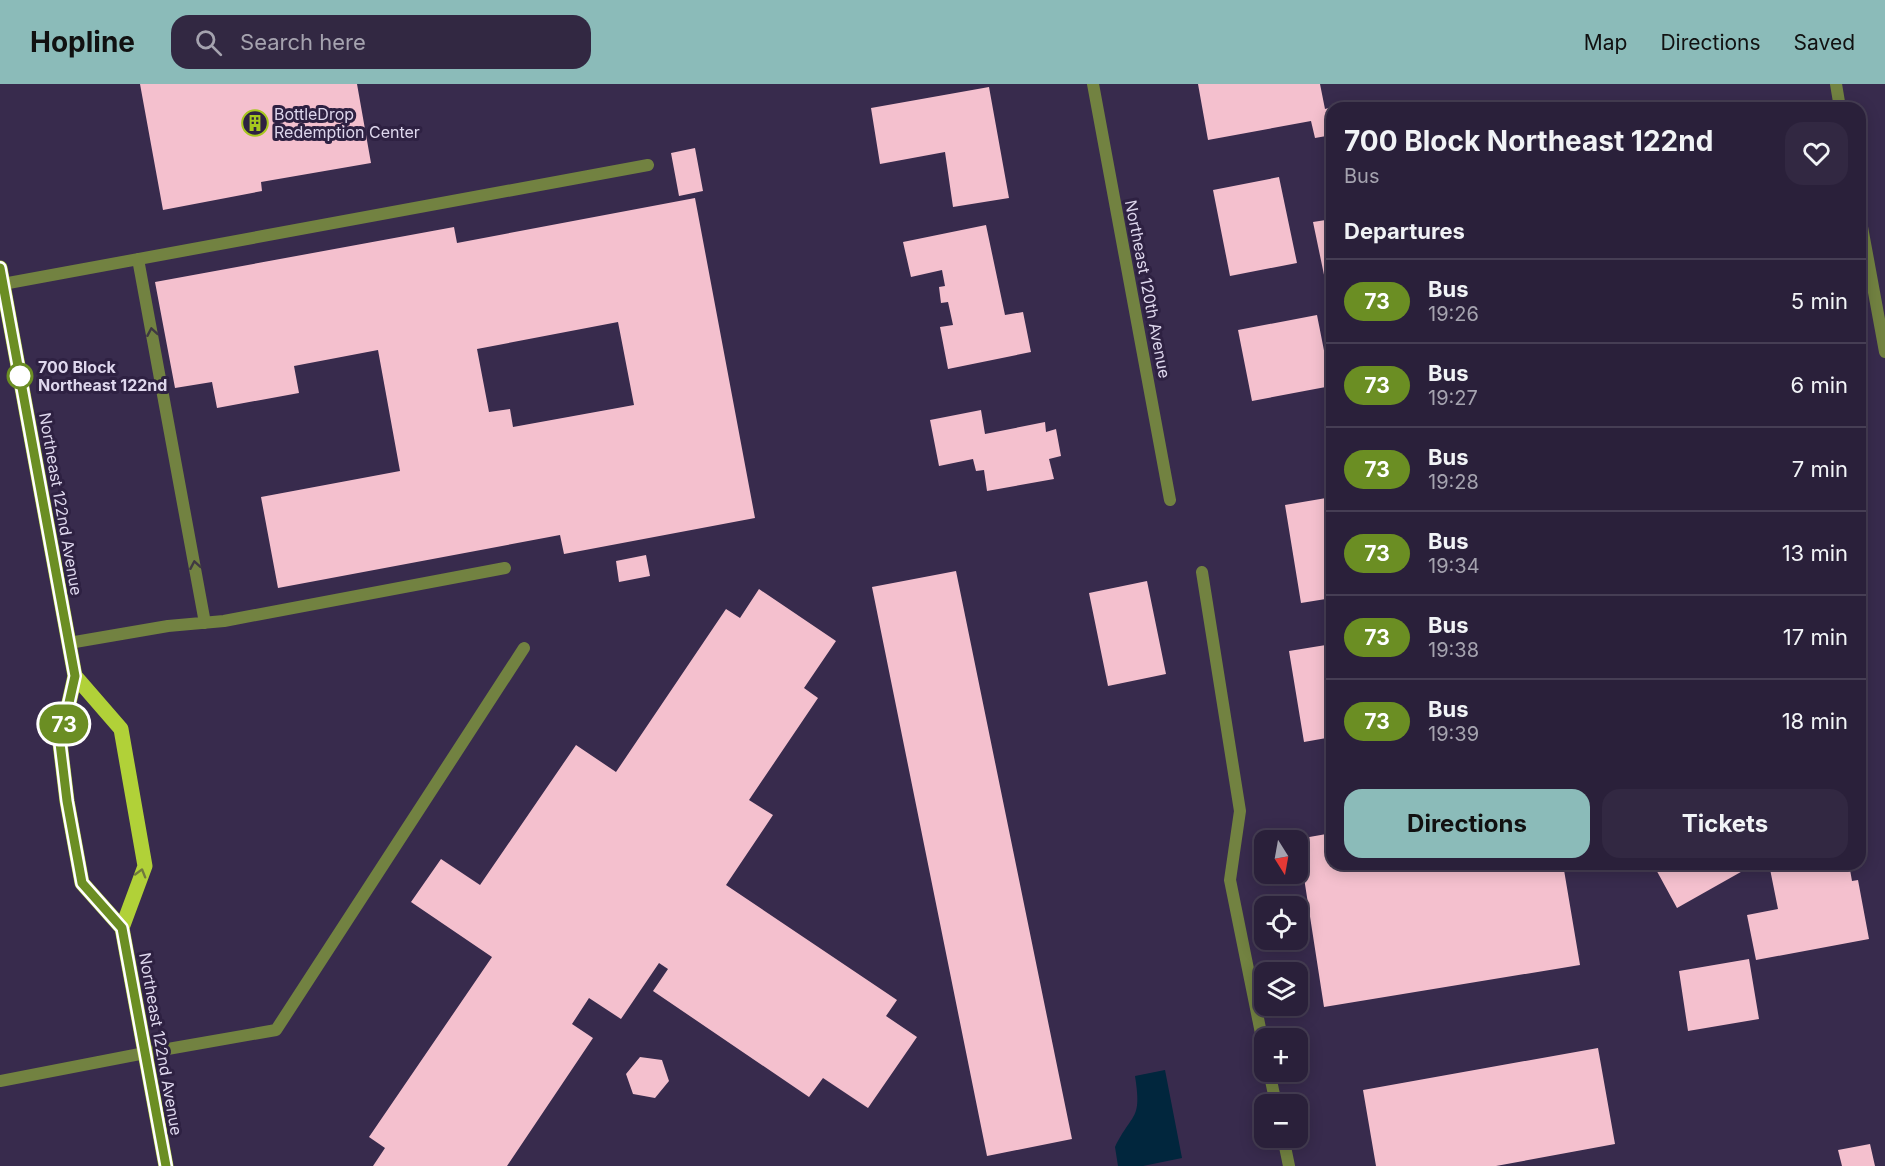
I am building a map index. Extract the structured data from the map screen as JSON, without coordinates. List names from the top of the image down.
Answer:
{
  "streets": {
    "main road": ["Northeast 122nd Avenue"],
    "street": ["Northeast 120th Avenue"]
  },
  "places": {
    "building": ["BottleDrop Redemption Center"],
    "other": ["700 Block Northeast 122nd"]
  },
  "lines": ["bus line 73"],
  "north": "bottom",
  "page": {
    "header": "Hopline",
    "search": "Search here",
    "nav": ["Map", "Directions", "Saved"],
    "on_map": "73",
    "heading": [
      ["700 Block Northeast 122nd", "Bus"],
      "Departures"
    ],
    "list": [
      {
        "mark": "73",
        "name": "Bus",
        "note": "19:26",
        "value": "5 min"
      },
      {
        "mark": "73",
        "name": "Bus",
        "note": "19:27",
        "value": "6 min"
      },
      {
        "mark": "73",
        "name": "Bus",
        "note": "19:28",
        "value": "7 min"
      },
      {
        "mark": "73",
        "name": "Bus",
        "note": "19:34",
        "value": "13 min"
      },
      {
        "mark": "73",
        "name": "Bus",
        "note": "19:38",
        "value": "17 min"
      },
      {
        "mark": "73",
        "name": "Bus",
        "note": "19:39",
        "value": "18 min"
      }
    ],
    "buttons": ["Directions", "Tickets"],
    "map_buttons": ["+", "−"]
  }
}
